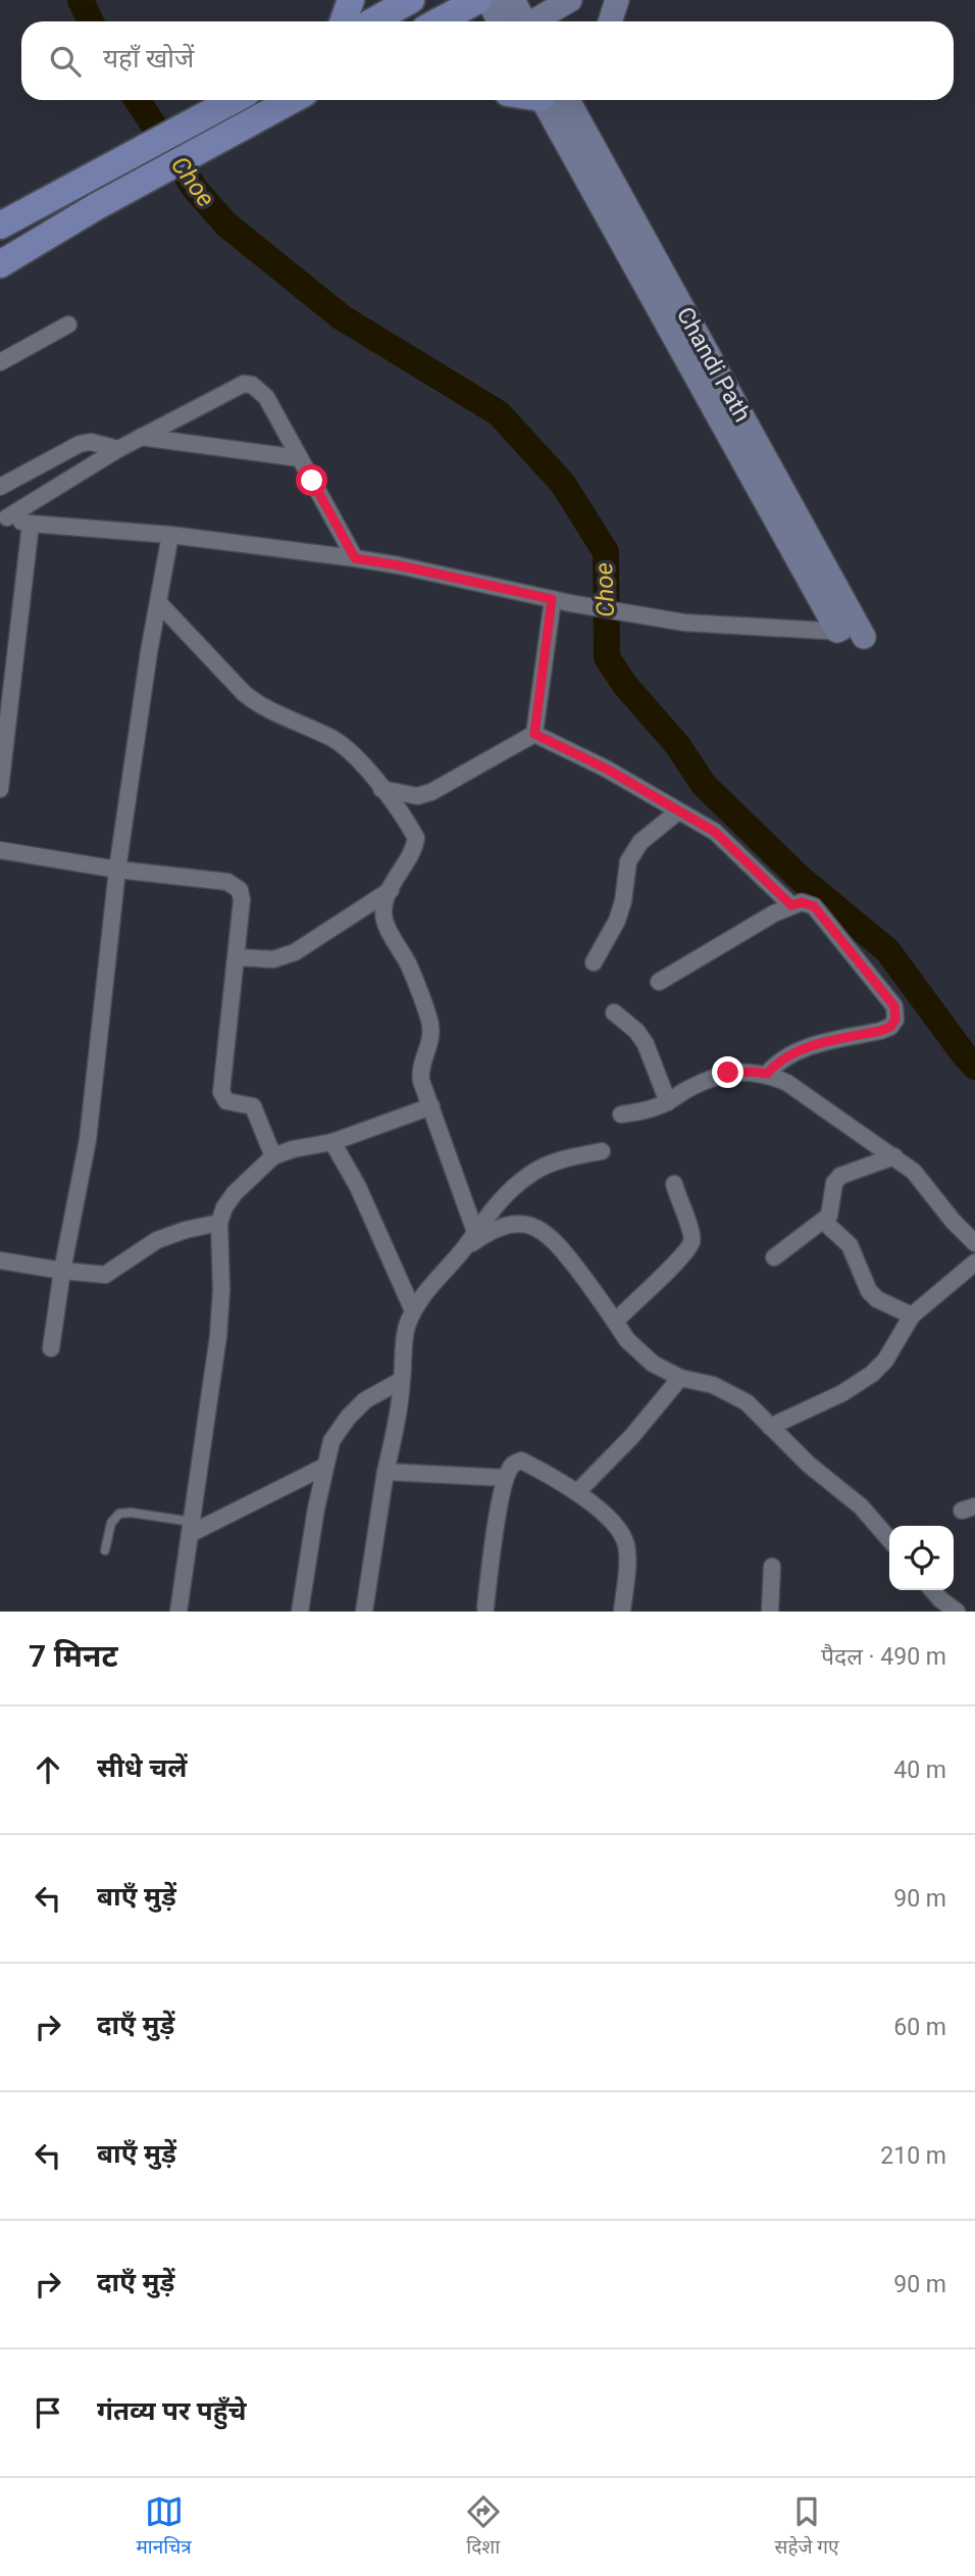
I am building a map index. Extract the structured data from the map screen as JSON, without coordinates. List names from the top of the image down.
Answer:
{
  "streets": {
    "main road": ["Chandi Path"]
  },
  "water": ["Choe"],
  "page": {
    "search": "यहाँ खोजें",
    "heading": ["7 मिनट", "पैदल · 490 m"],
    "list": [
      ["सीधे चलें", "40 m"],
      ["बाएँ मुड़ें", "90 m"],
      ["दाएँ मुड़ें", "60 m"],
      ["बाएँ मुड़ें", "210 m"],
      ["दाएँ मुड़ें", "90 m"],
      "गंतव्य पर पहुँचे"
    ],
    "nav": ["मानचित्र", "दिशा", "सहेजे गए"]
  }
}
